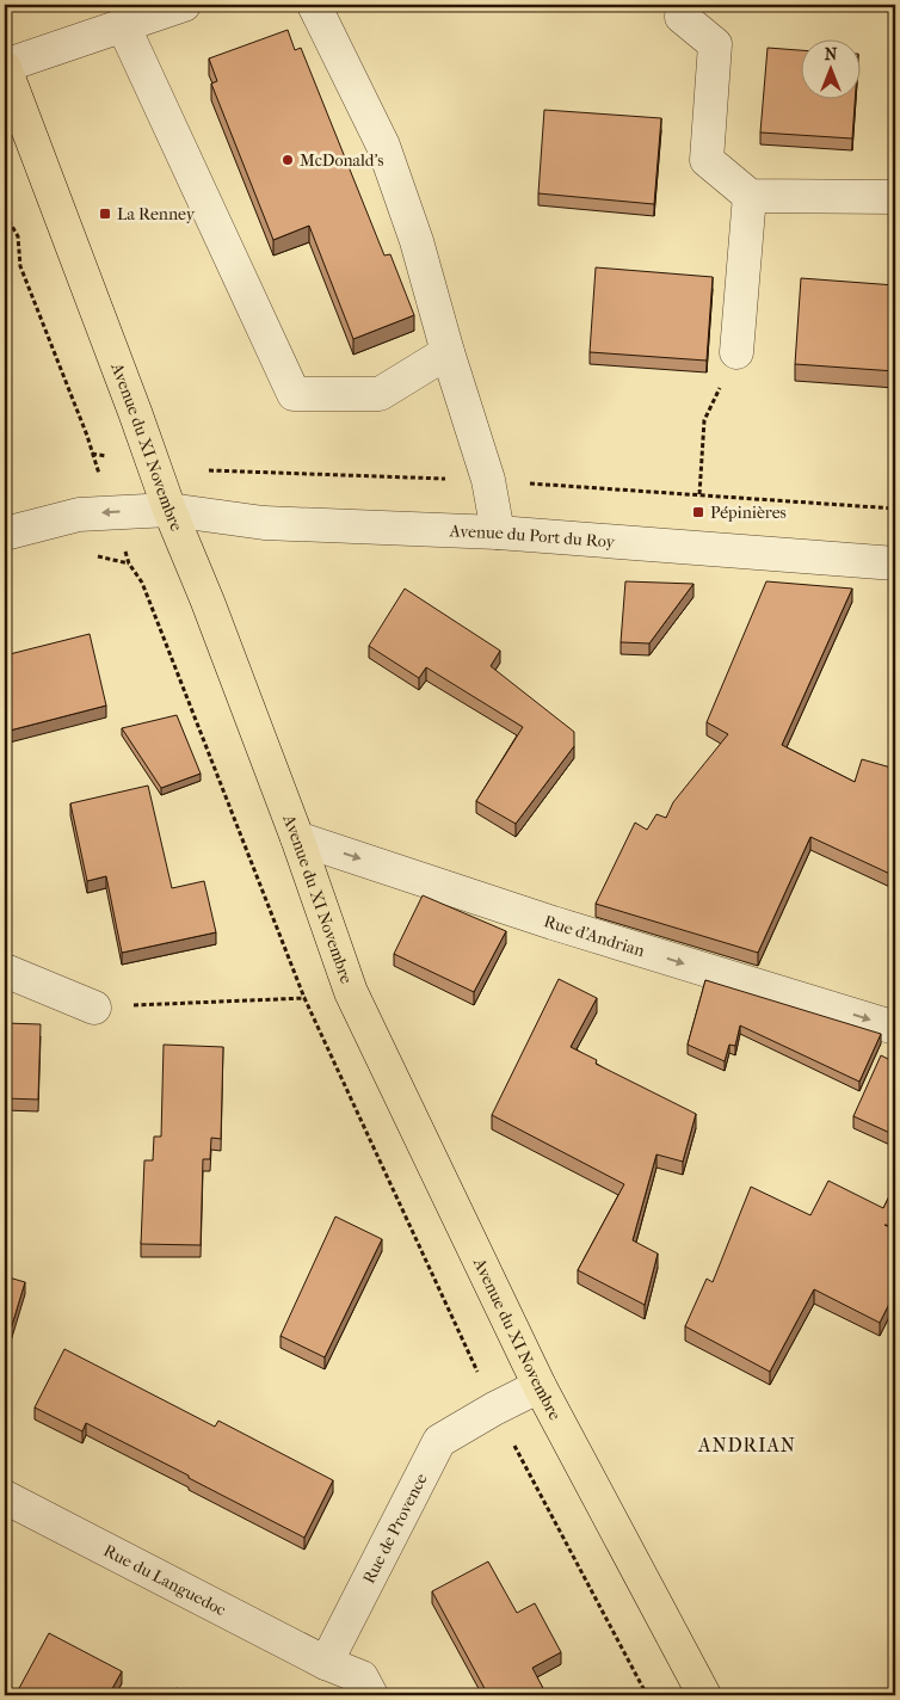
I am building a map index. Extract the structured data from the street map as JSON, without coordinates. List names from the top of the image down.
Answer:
{
  "streets": {
    "main road": ["Avenue du XI Novembre"],
    "street": [
      "Avenue du Port du Roy",
      "Rue d'Andrian",
      "Rue de Provence",
      "Rue du Languedoc"
    ]
  },
  "crossings": [
    ["Avenue du XI Novembre", "Avenue du Port du Roy"],
    ["Avenue du XI Novembre", "Rue d'Andrian"],
    ["Avenue du XI Novembre", "Rue de Provence"],
    ["Rue de Provence", "Rue du Languedoc"]
  ],
  "one_way": ["Rue d'Andrian"],
  "districts": ["ANDRIAN"],
  "places": {
    "other": ["McDonald's"],
    "transit": ["La Renney", "Pépinières"]
  },
  "north": "top"
}
